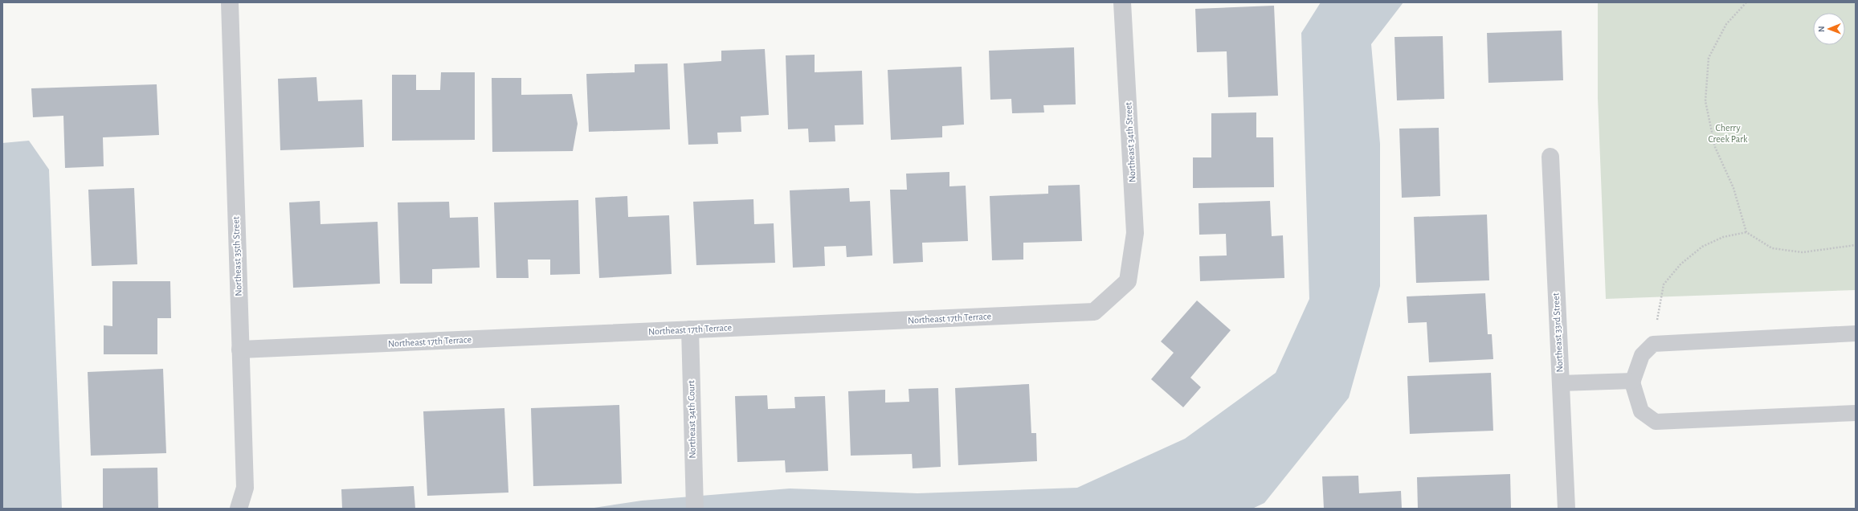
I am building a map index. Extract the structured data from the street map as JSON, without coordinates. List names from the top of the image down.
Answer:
{
  "streets": {
    "street": [
      "Northeast 34th Street",
      "Northeast 35th Street",
      "Northeast 17th Terrace",
      "Northeast 33rd Street",
      "Northeast 34th Court"
    ]
  },
  "crossings": [
    ["Northeast 34th Street", "Northeast 17th Terrace"],
    ["Northeast 35th Street", "Northeast 17th Terrace"],
    ["Northeast 17th Terrace", "Northeast 34th Court"]
  ],
  "parks": ["Cherry Creek Park"],
  "north": "left"
}
